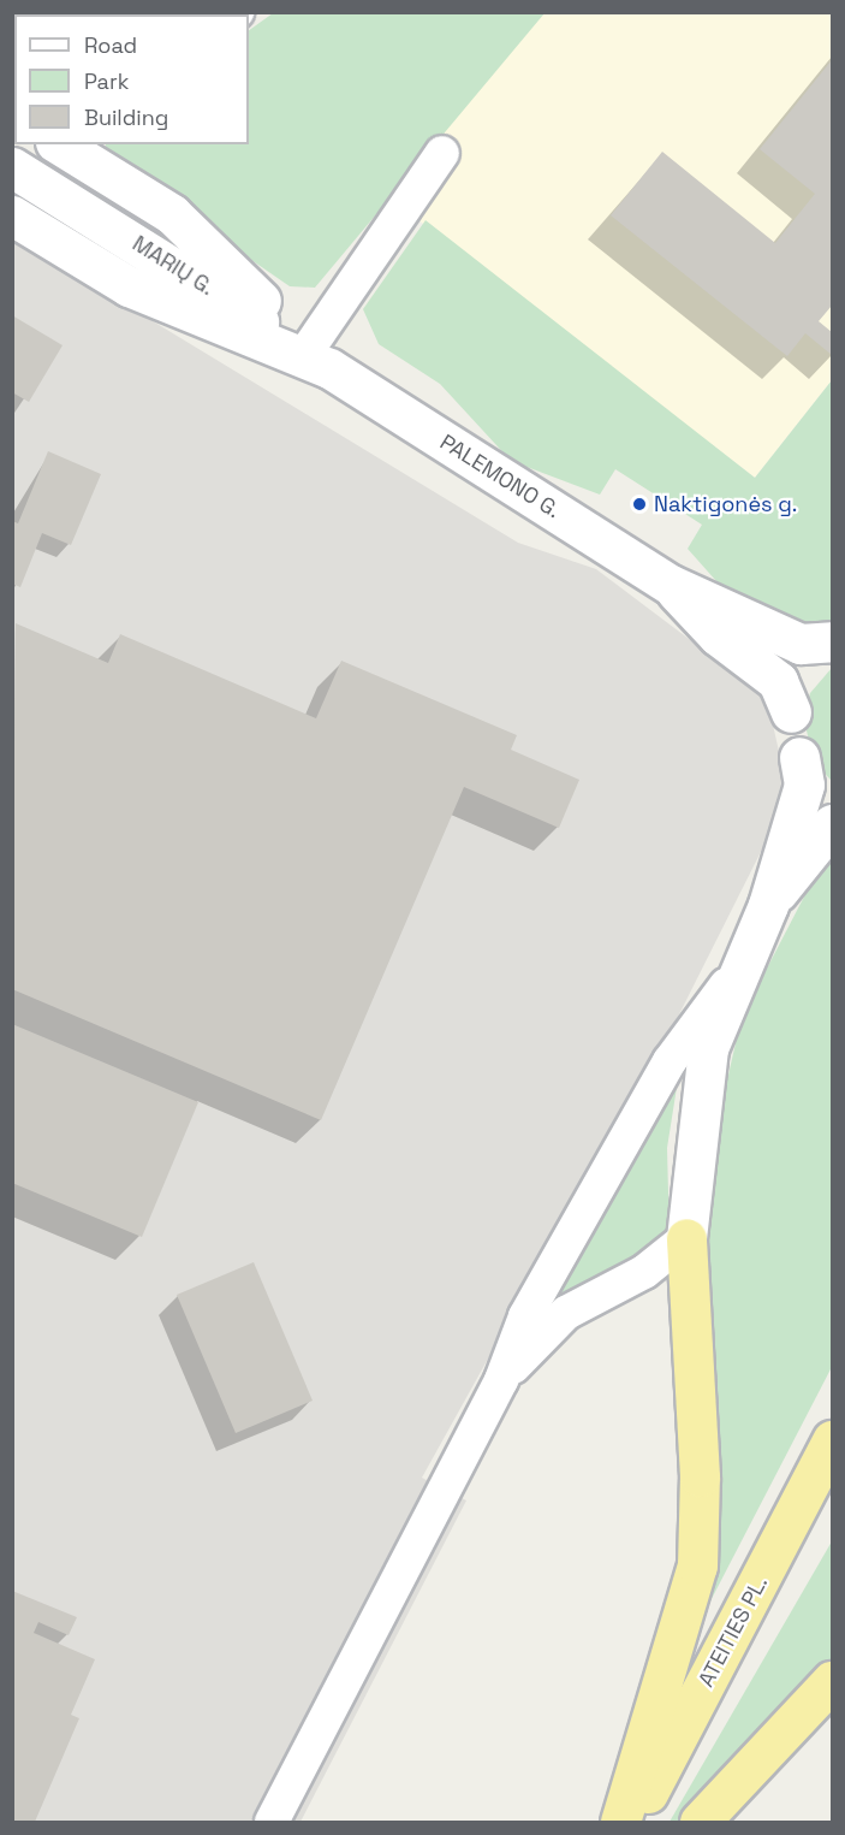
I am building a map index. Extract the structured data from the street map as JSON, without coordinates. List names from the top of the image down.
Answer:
{
  "streets": {
    "highway": ["ATEITIES PL."],
    "street": ["MARIŲ G.", "PALEMONO G."]
  },
  "crossings": [
    ["MARIŲ G.", "PALEMONO G."]
  ],
  "places": ["Naktigonės g."],
  "legend": ["Road", "Park", "Building"]
}
